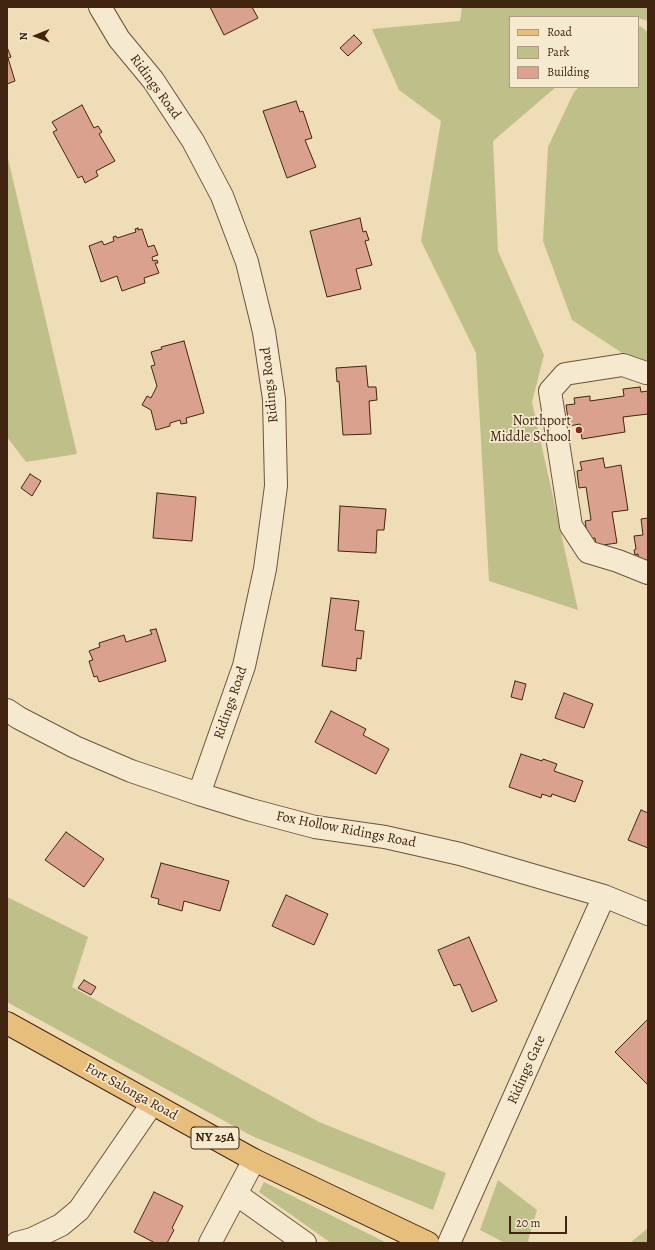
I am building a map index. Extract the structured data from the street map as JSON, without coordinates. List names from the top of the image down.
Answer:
{
  "streets": {
    "main road": ["Fort Salonga Road", "NY 25A"],
    "street": ["Ridings Road", "Fox Hollow Ridings Road", "Ridings Gate"]
  },
  "crossings": [
    ["Ridings Road", "Fox Hollow Ridings Road"],
    ["Fox Hollow Ridings Road", "Ridings Gate"]
  ],
  "places": ["Northport Middle School"],
  "legend": ["Road", "Park", "Building"],
  "scale_bar": "20 m",
  "north": "left"
}
